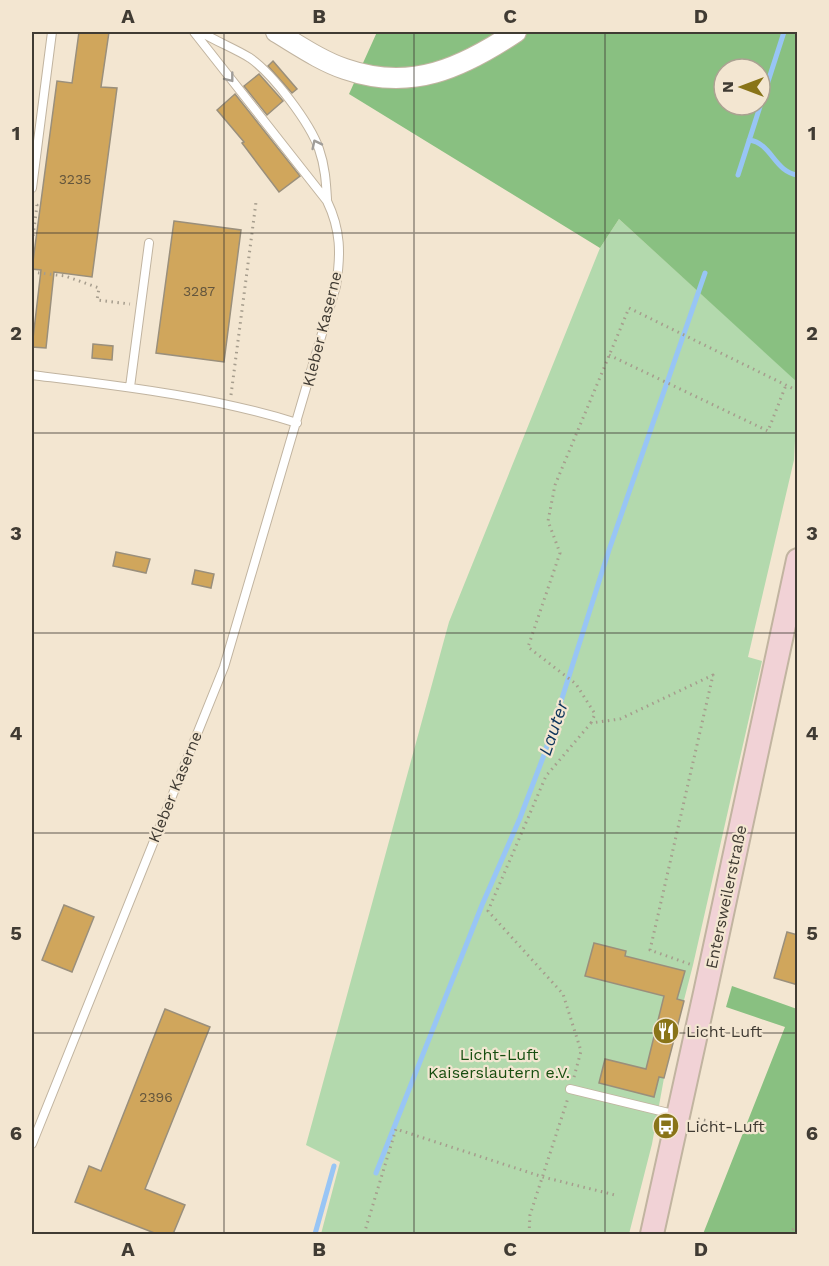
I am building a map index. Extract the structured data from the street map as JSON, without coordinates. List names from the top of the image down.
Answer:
{
  "streets": {
    "main road": ["Entersweilerstraße"],
    "lane": ["Kleber Kaserne"]
  },
  "water": ["Lauter"],
  "parks": ["Licht-Luft Kaiserslautern e.V."],
  "places": {
    "restaurant": ["Licht Luft"],
    "bus stop": ["Licht-Luft"]
  },
  "house_numbers": ["3235", "3287", "2396"],
  "north": "left",
  "grid": {
    "columns": [
      "A",
      "B",
      "C",
      "D"
    ],
    "rows": [
      "1",
      "2",
      "3",
      "4",
      "5",
      "6"
    ]
  }
}
